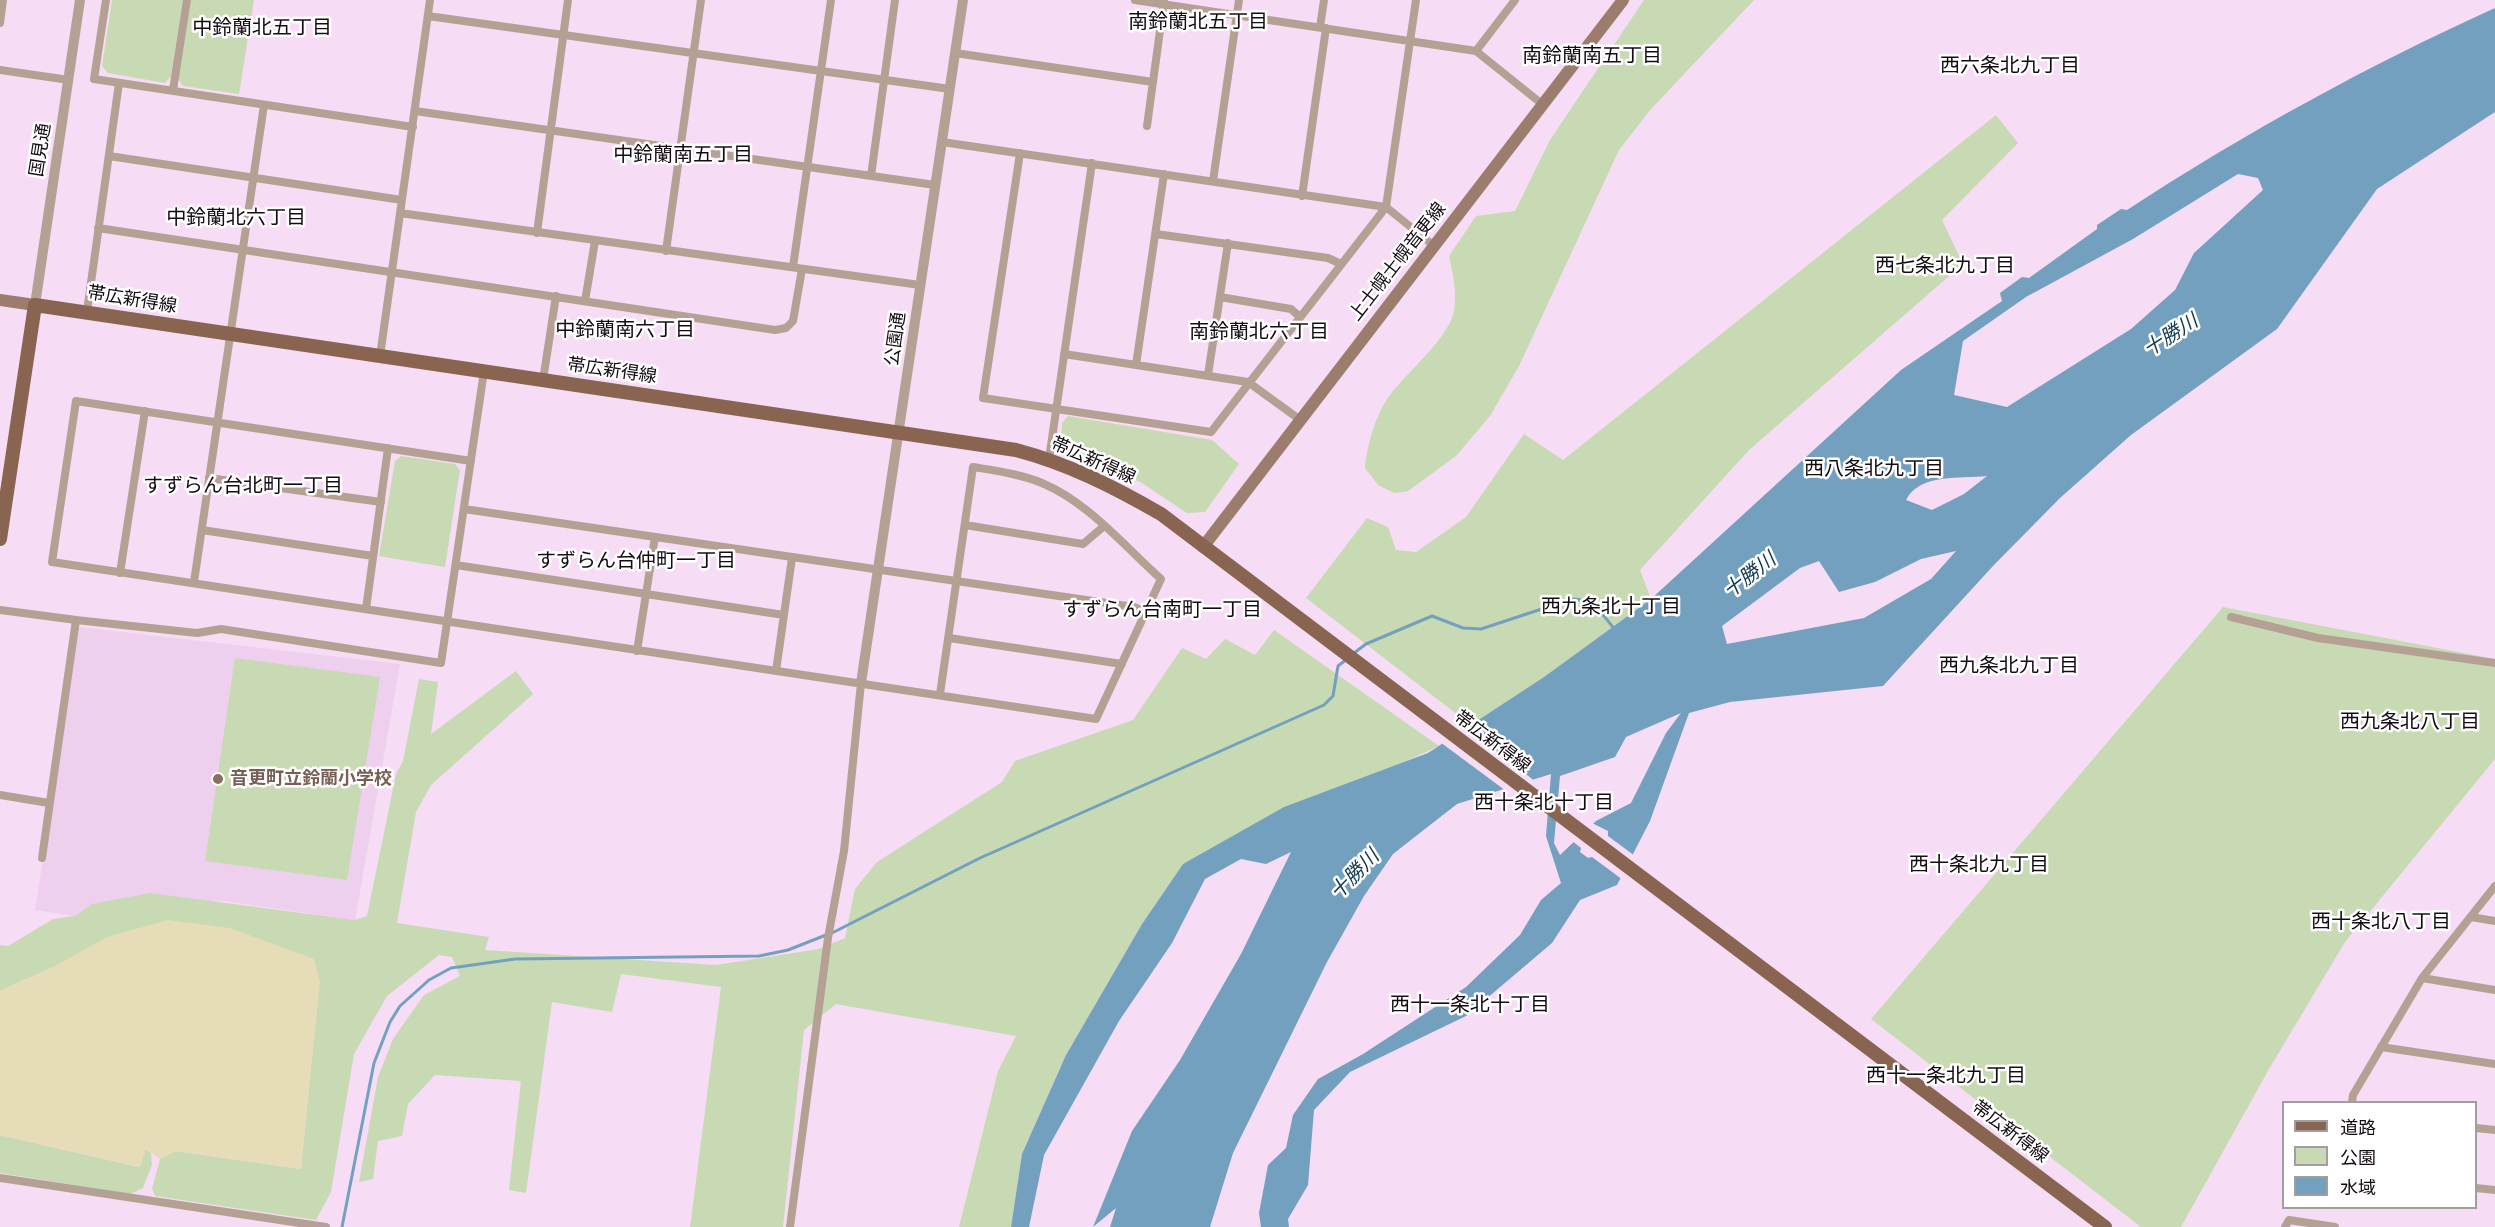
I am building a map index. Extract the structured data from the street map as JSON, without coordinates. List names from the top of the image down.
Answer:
{
  "streets": {
    "main road": ["上士幌士幌音更線", "帯広新得線"],
    "street": ["国見通", "公園通"]
  },
  "crossings": [
    ["国見通", "帯広新得線"],
    ["上士幌士幌音更線", "帯広新得線"],
    ["帯広新得線", "公園通"]
  ],
  "districts": [
    "南鈴蘭北五丁目",
    "中鈴蘭北五丁目",
    "南鈴蘭南五丁目",
    "西六条北九丁目",
    "中鈴蘭南五丁目",
    "中鈴蘭北六丁目",
    "西七条北九丁目",
    "中鈴蘭南六丁目",
    "南鈴蘭北六丁目",
    "西八条北九丁目",
    "すずらん台北町一丁目",
    "すずらん台仲町一丁目",
    "西九条北十丁目",
    "すずらん台南町一丁目",
    "西九条北九丁目",
    "西九条北八丁目",
    "西十条北十丁目",
    "西十条北九丁目",
    "西十条北八丁目",
    "西十一条北十丁目",
    "西十一条北九丁目"
  ],
  "water": ["十勝川"],
  "places": ["音更町立鈴蘭小学校"],
  "legend": ["道路", "公園", "水域"]
}
